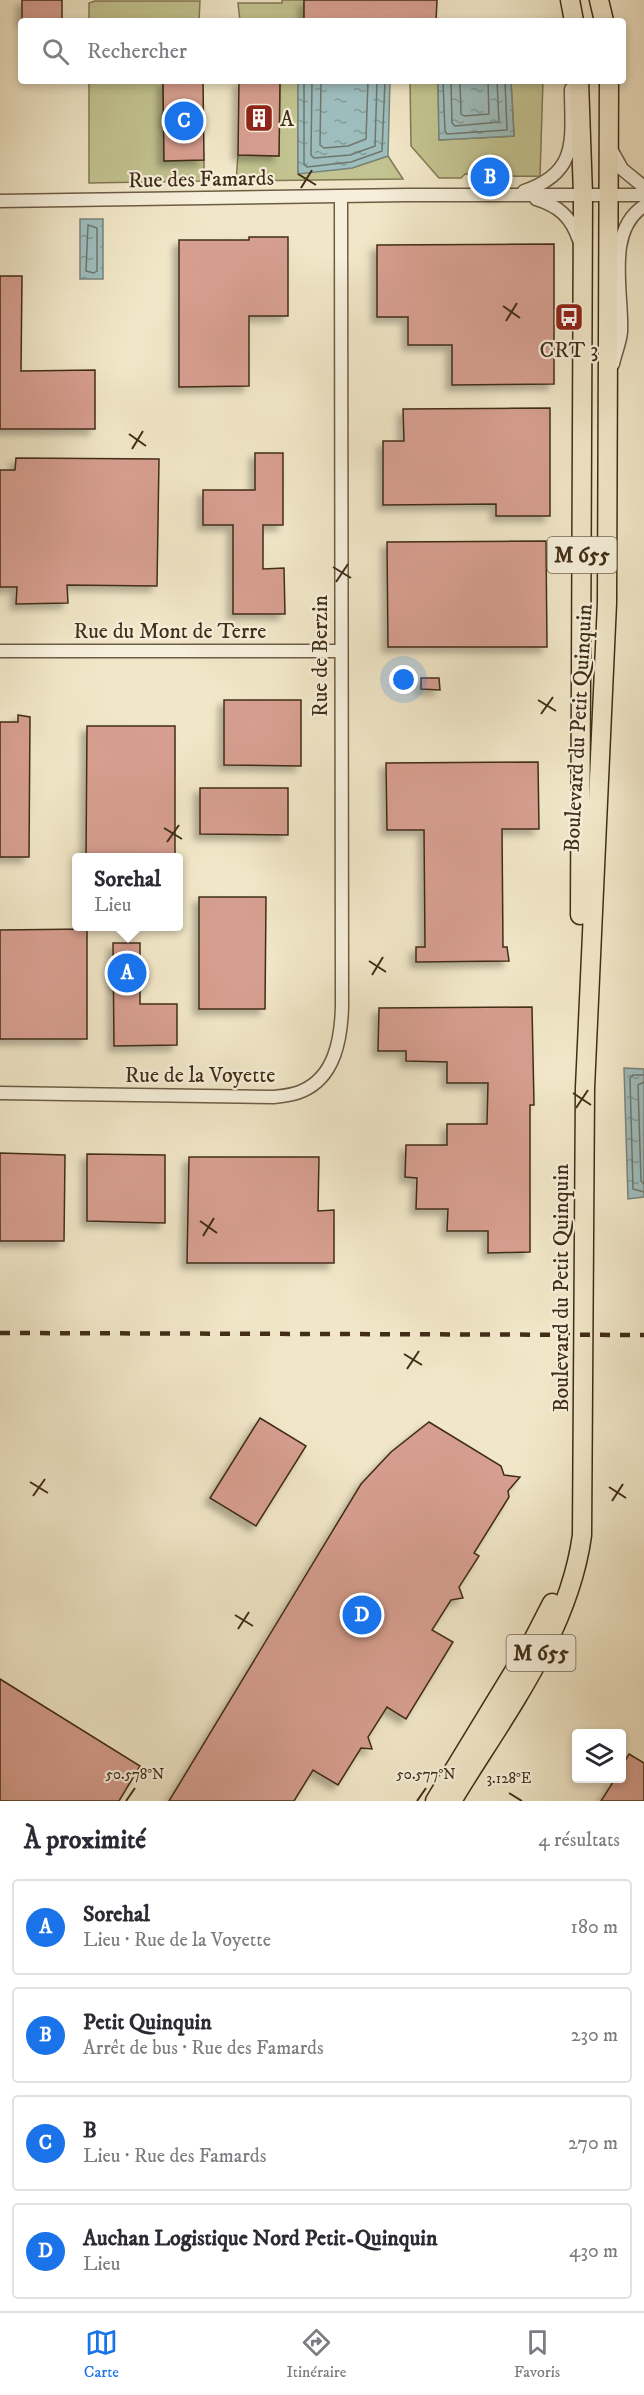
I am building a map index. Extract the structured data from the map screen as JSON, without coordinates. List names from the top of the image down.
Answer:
{
  "streets": {
    "main road": ["M 655", "Boulevard du Petit Quinquin"],
    "street": [
      "Rue des Famards",
      "Rue du Mont de Terre",
      "Rue de Berzin",
      "Rue de la Voyette"
    ]
  },
  "crossings": [
    ["Rue des Famards", "Rue de Berzin"],
    ["Rue des Famards", "Boulevard du Petit Quinquin"],
    ["Rue du Mont de Terre", "Rue de Berzin"],
    ["Rue de Berzin", "Rue de la Voyette"]
  ],
  "places": {
    "building": ["A"],
    "bus stop": ["CRT 3"]
  },
  "page": {
    "search": "Rechercher",
    "pins": [
      "C",
      "B",
      "A",
      "D"
    ],
    "popup": ["Sorehal", "Lieu"],
    "heading": ["À proximité", "4 résultats"],
    "list": [
      {
        "mark": "A",
        "name": "Sorehal",
        "note": "Lieu · Rue de la Voyette",
        "value": "180 m"
      },
      {
        "mark": "B",
        "name": "Petit Quinquin",
        "note": "Arrêt de bus · Rue des Famards",
        "value": "230 m"
      },
      {
        "mark": "C",
        "name": "B",
        "note": "Lieu · Rue des Famards",
        "value": "270 m"
      },
      {
        "mark": "D",
        "name": "Auchan Logistique Nord Petit-Quinquin",
        "note": "Lieu",
        "value": "430 m"
      }
    ],
    "nav": ["Carte", "Itinéraire", "Favoris"]
  },
  "coordinates": ["50.578°N", "50.577°N", "3.128°E"]
}
